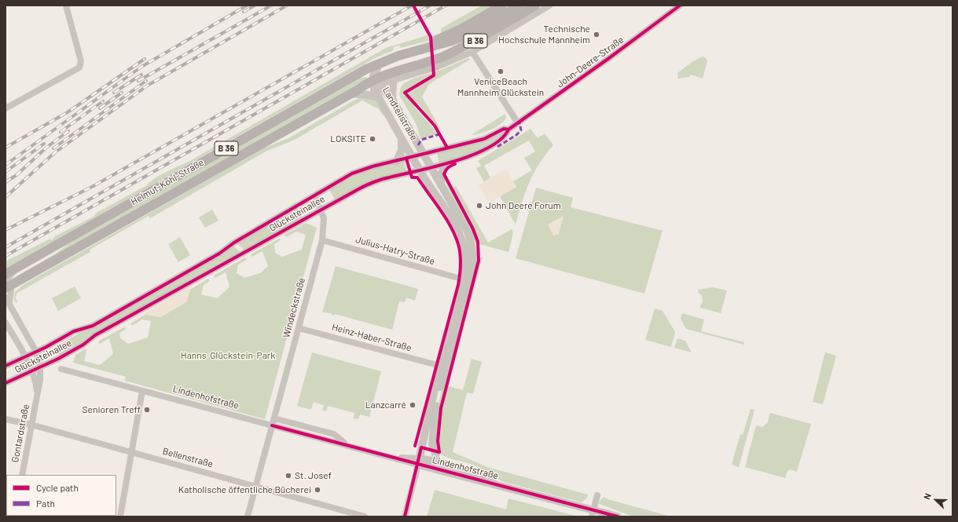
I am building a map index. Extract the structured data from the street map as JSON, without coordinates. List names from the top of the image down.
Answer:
{
  "streets": {
    "main road": ["B 36", "Helmut-Kohl-Straße"],
    "street": [
      "John-Deere-Straße",
      "Landteilstraße",
      "Glücksteinallee",
      "Julius-Hatry-Straße",
      "Windeckstraße",
      "Heinz-Haber-Straße",
      "Lindenhofstraße",
      "Gontardstraße",
      "Bellenstraße"
    ]
  },
  "crossings": [
    ["B 36", "Landteilstraße"],
    ["B 36", "Helmut-Kohl-Straße"],
    ["John-Deere-Straße", "Landteilstraße"],
    ["John-Deere-Straße", "Glücksteinallee"],
    ["Landteilstraße", "Helmut-Kohl-Straße"],
    ["Landteilstraße", "Glücksteinallee"],
    ["Landteilstraße", "Julius-Hatry-Straße"],
    ["Landteilstraße", "Heinz-Haber-Straße"],
    ["Landteilstraße", "Lindenhofstraße"],
    ["Glücksteinallee", "Windeckstraße"],
    ["Glücksteinallee", "Gontardstraße"],
    ["Julius-Hatry-Straße", "Windeckstraße"],
    ["Windeckstraße", "Heinz-Haber-Straße"],
    ["Windeckstraße", "Lindenhofstraße"],
    ["Windeckstraße", "Bellenstraße"],
    ["Gontardstraße", "Bellenstraße"]
  ],
  "parks": ["Hanns-Glückstein-Park"],
  "places": [
    "Technische Hochschule Mannheim",
    "VeniceBeach Mannheim Glückstein",
    "LOKSITE",
    "John Deere Forum",
    "Lanzcarré",
    "Senioren Treff",
    "St. Josef",
    "Katholische öffentliche Bücherei"
  ],
  "legend": ["Cycle path", "Path"],
  "north": "top left"
}
